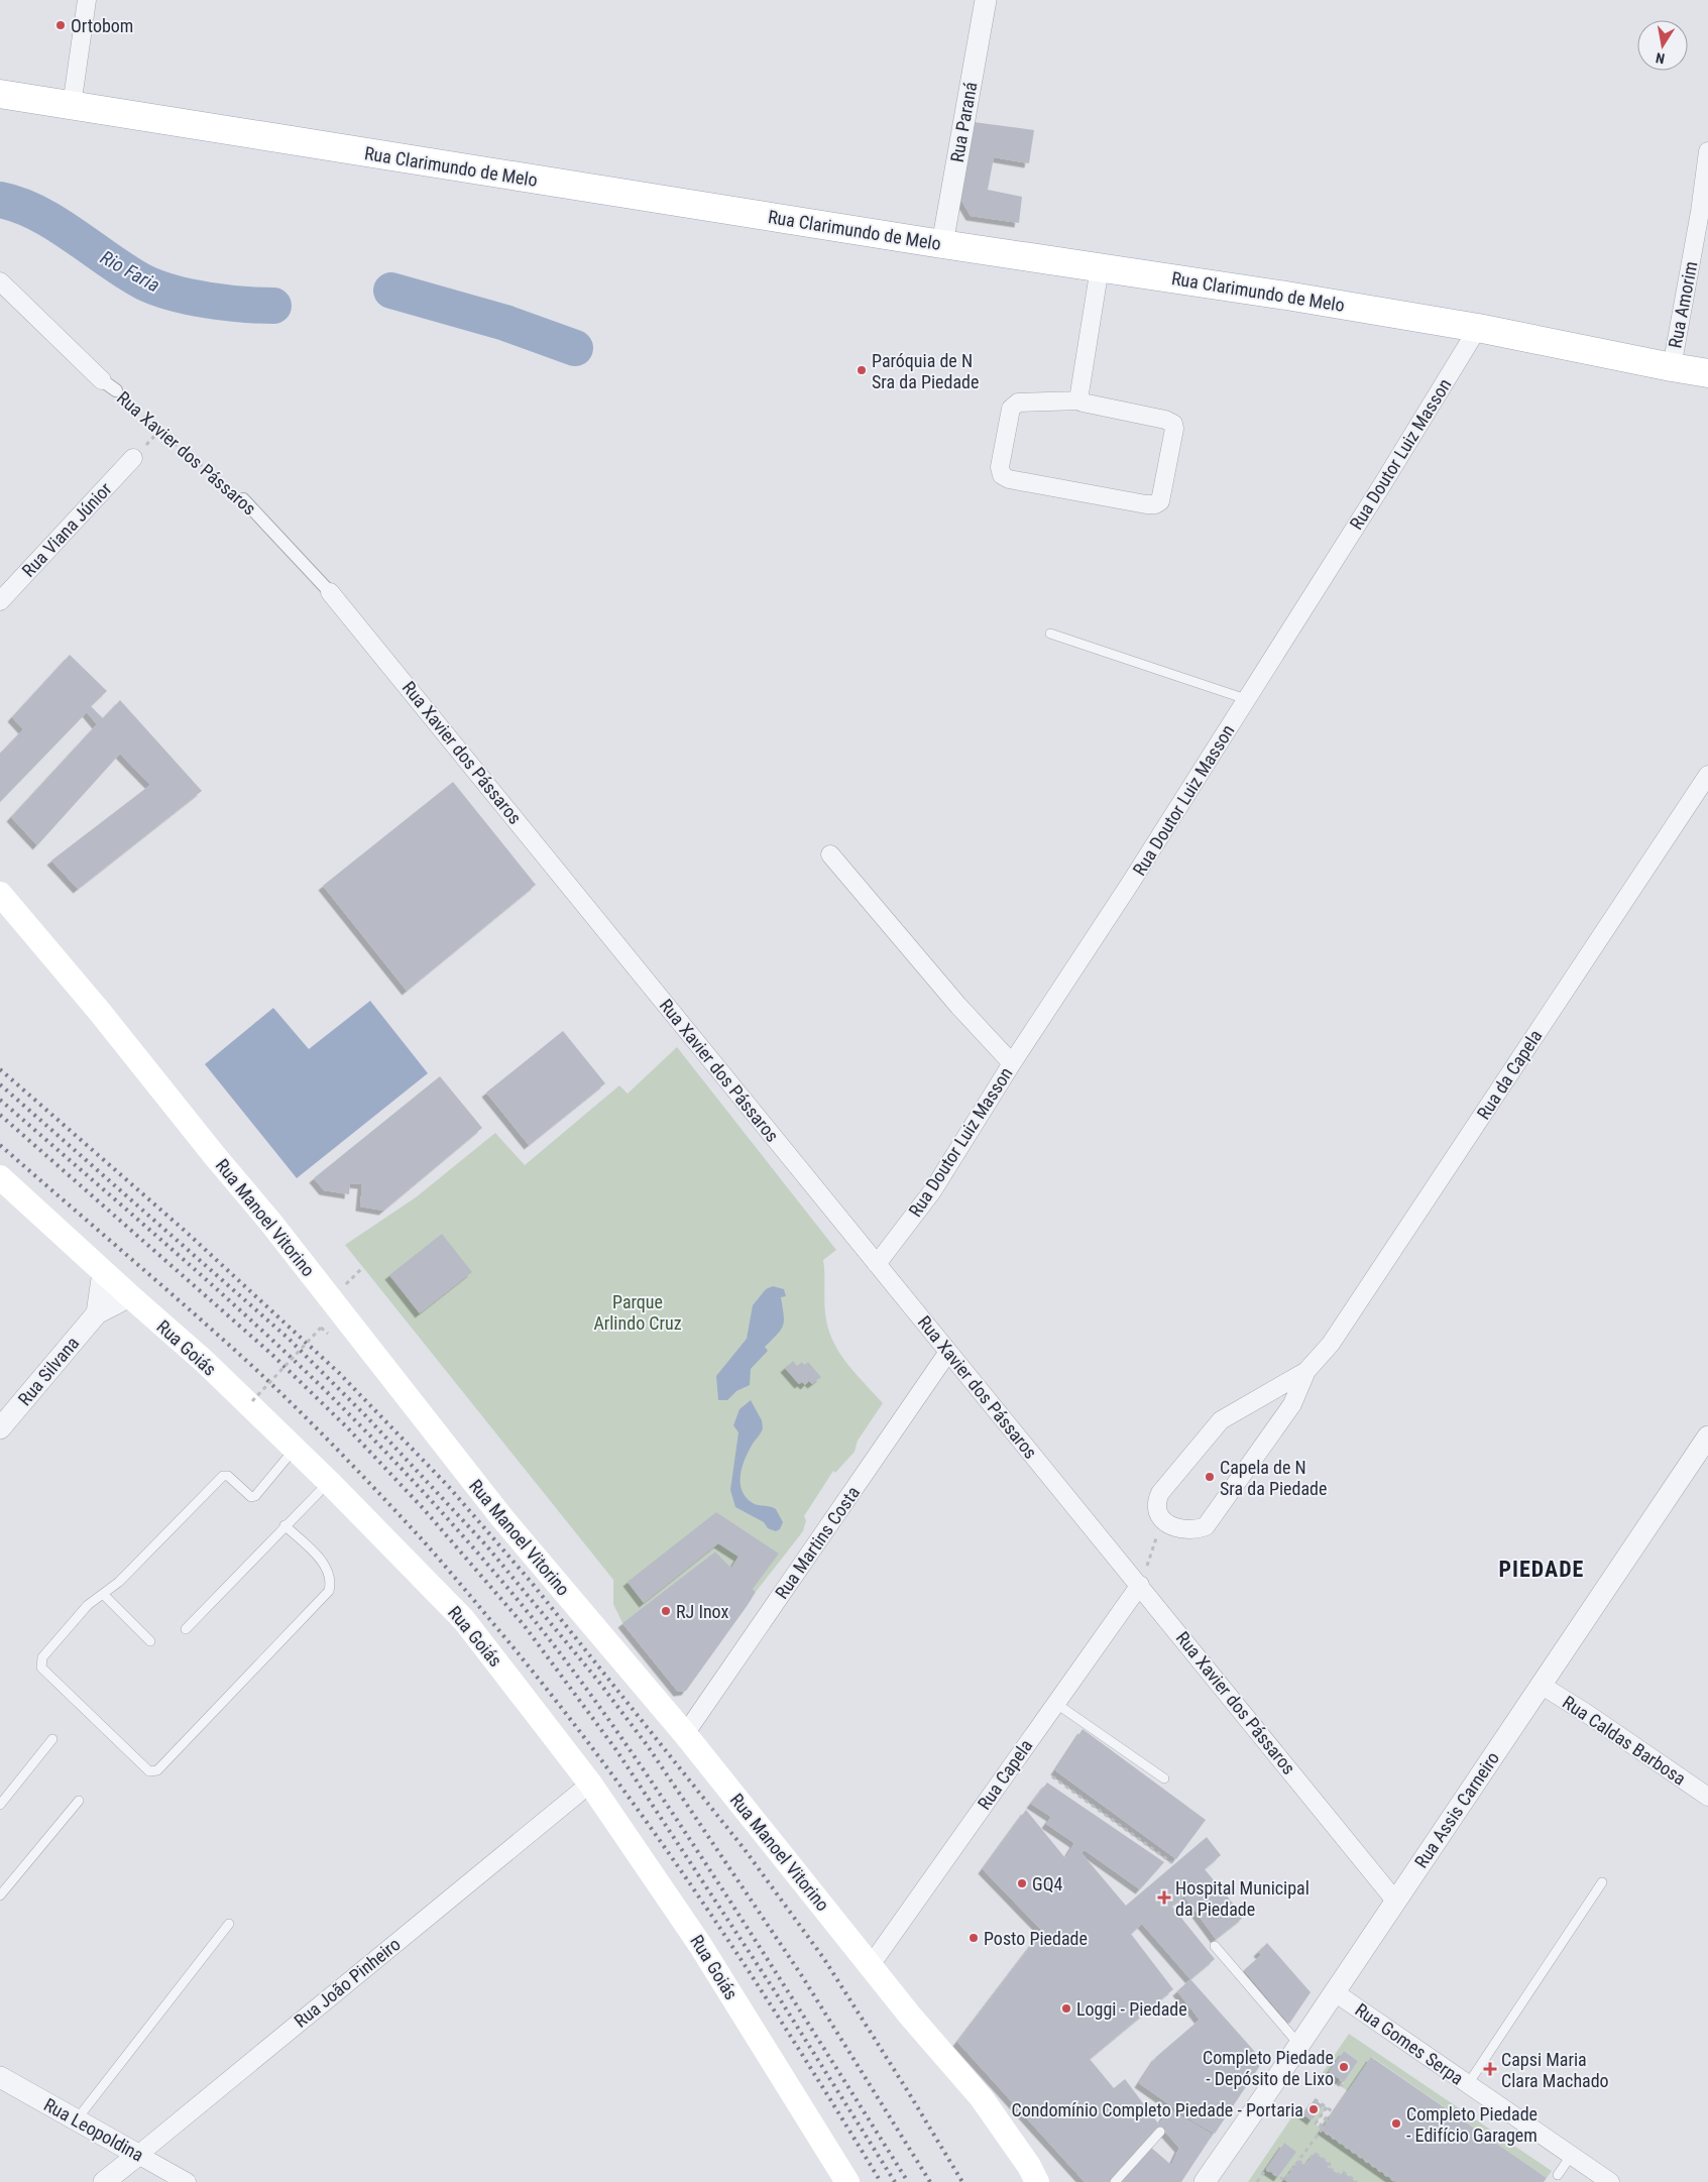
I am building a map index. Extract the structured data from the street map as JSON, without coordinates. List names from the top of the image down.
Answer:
{
  "streets": {
    "main road": ["Rua Clarimundo de Melo", "Rua Manoel Vitorino", "Rua Goiás"],
    "street": [
      "Rua Paraná",
      "Rua Amorim",
      "Rua Xavier dos Pássaros",
      "Rua Doutor Luiz Masson",
      "Rua Viana Júnior",
      "Rua da Capela",
      "Rua Silvana",
      "Rua Martins Costa",
      "Rua Caldas Barbosa",
      "Rua Capela",
      "Rua Assis Carneiro",
      "Rua João Pinheiro",
      "Rua Gomes Serpa",
      "Rua Leopoldina"
    ]
  },
  "crossings": [
    ["Rua Paraná", "Rua Clarimundo de Melo"],
    ["Rua Clarimundo de Melo", "Rua Amorim"],
    ["Rua Clarimundo de Melo", "Rua Doutor Luiz Masson"],
    ["Rua Xavier dos Pássaros", "Rua Doutor Luiz Masson"],
    ["Rua Xavier dos Pássaros", "Rua Martins Costa"],
    ["Rua Xavier dos Pássaros", "Rua Capela"],
    ["Rua Xavier dos Pássaros", "Rua Assis Carneiro"],
    ["Rua Manoel Vitorino", "Rua Martins Costa"],
    ["Rua Manoel Vitorino", "Rua Capela"],
    ["Rua Goiás", "Rua Silvana"],
    ["Rua Goiás", "Rua João Pinheiro"],
    ["Rua Caldas Barbosa", "Rua Assis Carneiro"],
    ["Rua Assis Carneiro", "Rua Gomes Serpa"],
    ["Rua João Pinheiro", "Rua Leopoldina"]
  ],
  "districts": ["PIEDADE"],
  "water": ["Rio Faria"],
  "parks": ["Parque Arlindo Cruz"],
  "places": {
    "other": [
      "Ortobom",
      "Paróquia de N Sra da Piedade",
      "Capela de N Sra da Piedade",
      "RJ Inox",
      "GQ4",
      "Posto Piedade",
      "Loggi - Piedade",
      "Completo Piedade - Depósito de Lixo",
      "Condomínio Completo Piedade - Portaria",
      "Completo Piedade - Edifício Garagem"
    ],
    "health": ["Hospital Municipal da Piedade", "Capsi Maria Clara Machado"]
  },
  "north": "bottom"
}
